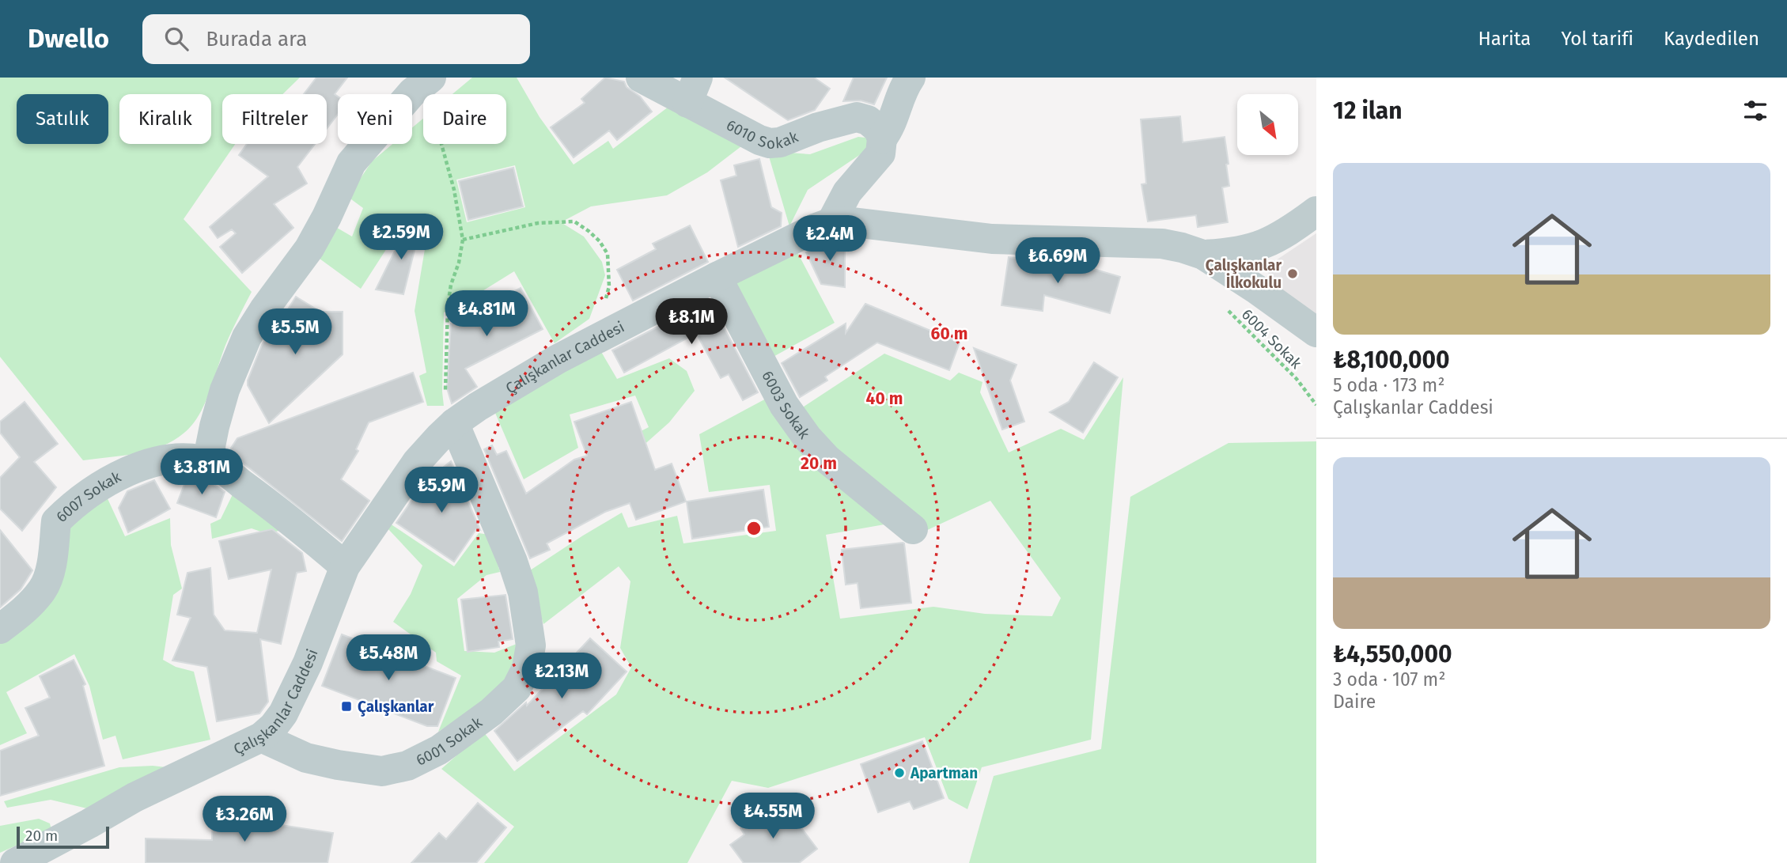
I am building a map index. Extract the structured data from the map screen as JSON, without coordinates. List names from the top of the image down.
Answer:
{
  "streets": {
    "street": [
      "6010 Sokak",
      "Çalışkanlar Caddesi",
      "6003 Sokak",
      "6007 Sokak",
      "6001 Sokak"
    ],
    "path": ["6004 Sokak"]
  },
  "crossings": [
    ["Çalışkanlar Caddesi", "6003 Sokak"],
    ["Çalışkanlar Caddesi", "6007 Sokak"],
    ["Çalışkanlar Caddesi", "6001 Sokak"]
  ],
  "places": {
    "other": ["Çalışkanlar İlkokulu", "Apartman"],
    "transit": ["Çalışkanlar"]
  },
  "scale_bar": "20 m",
  "north": "bottom right",
  "page": {
    "header": "Dwello",
    "search": "Burada ara",
    "nav": ["Harita", "Yol tarifi", "Kaydedilen"],
    "heading": "12 ilan",
    "chip": [
      "Satılık",
      "Kiralık",
      "Filtreler",
      "Yeni",
      "Daire"
    ],
    "list": [
      {
        "name": "₺8,100,000",
        "note": "5 oda · 173 m² · Çalışkanlar Caddesi"
      },
      {
        "name": "₺4,550,000",
        "note": "3 oda · 107 m² · Daire"
      }
    ],
    "price": [
      "₺2.59M",
      "₺2.4M",
      "₺6.69M",
      "₺4.81M",
      "₺8.1M",
      "₺5.5M",
      "₺3.81M",
      "₺5.9M",
      "₺5.48M",
      "₺2.13M",
      "₺4.55M",
      "₺3.26M"
    ],
    "scale": "20 m"
  },
  "rings": ["60 m", "40 m", "20 m"]
}
